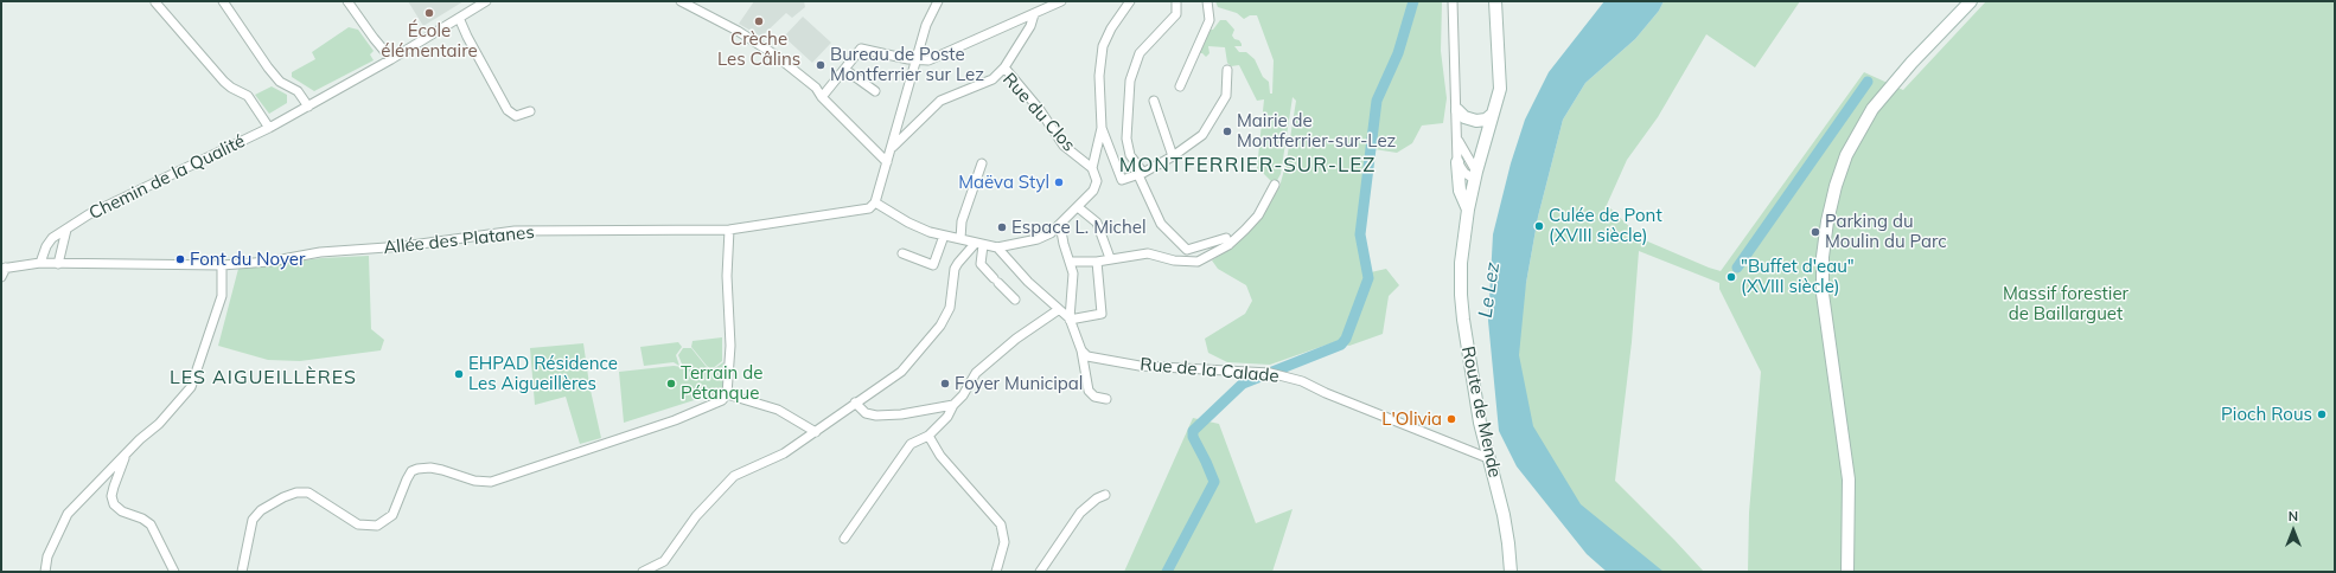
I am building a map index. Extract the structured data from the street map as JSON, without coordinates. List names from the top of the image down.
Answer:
{
  "streets": {
    "street": [
      "Rue du Clos",
      "Chemin de la Qualité",
      "Allée des Platanes",
      "Rue de la Calade",
      "Route de Mende"
    ]
  },
  "crossings": [
    ["Chemin de la Qualité", "Allée des Platanes"],
    ["Rue de la Calade", "Route de Mende"]
  ],
  "districts": ["MONTFERRIER-SUR-LEZ", "LES AIGUEILLÈRES"],
  "water": ["Le Lez"],
  "parks": ["Massif forestier de Baillarguet"],
  "places": [
    "École élémentaire",
    "Crèche Les Câlins",
    "Bureau de Poste Montferrier sur Lez",
    "Mairie de Montferrier-sur-Lez",
    "Maëva Styl",
    "Culée de Pont (XVIII siècle)",
    "Espace L. Michel",
    "Parking du Moulin du Parc",
    "Font du Noyer",
    "\"Buffet d'eau\" (XVIII siècle)",
    "EHPAD Résidence Les Aigueillères",
    "Terrain de Pétanque",
    "Foyer Municipal",
    "Pioch Rous",
    "L'Olivia"
  ],
  "north": "top"
}
